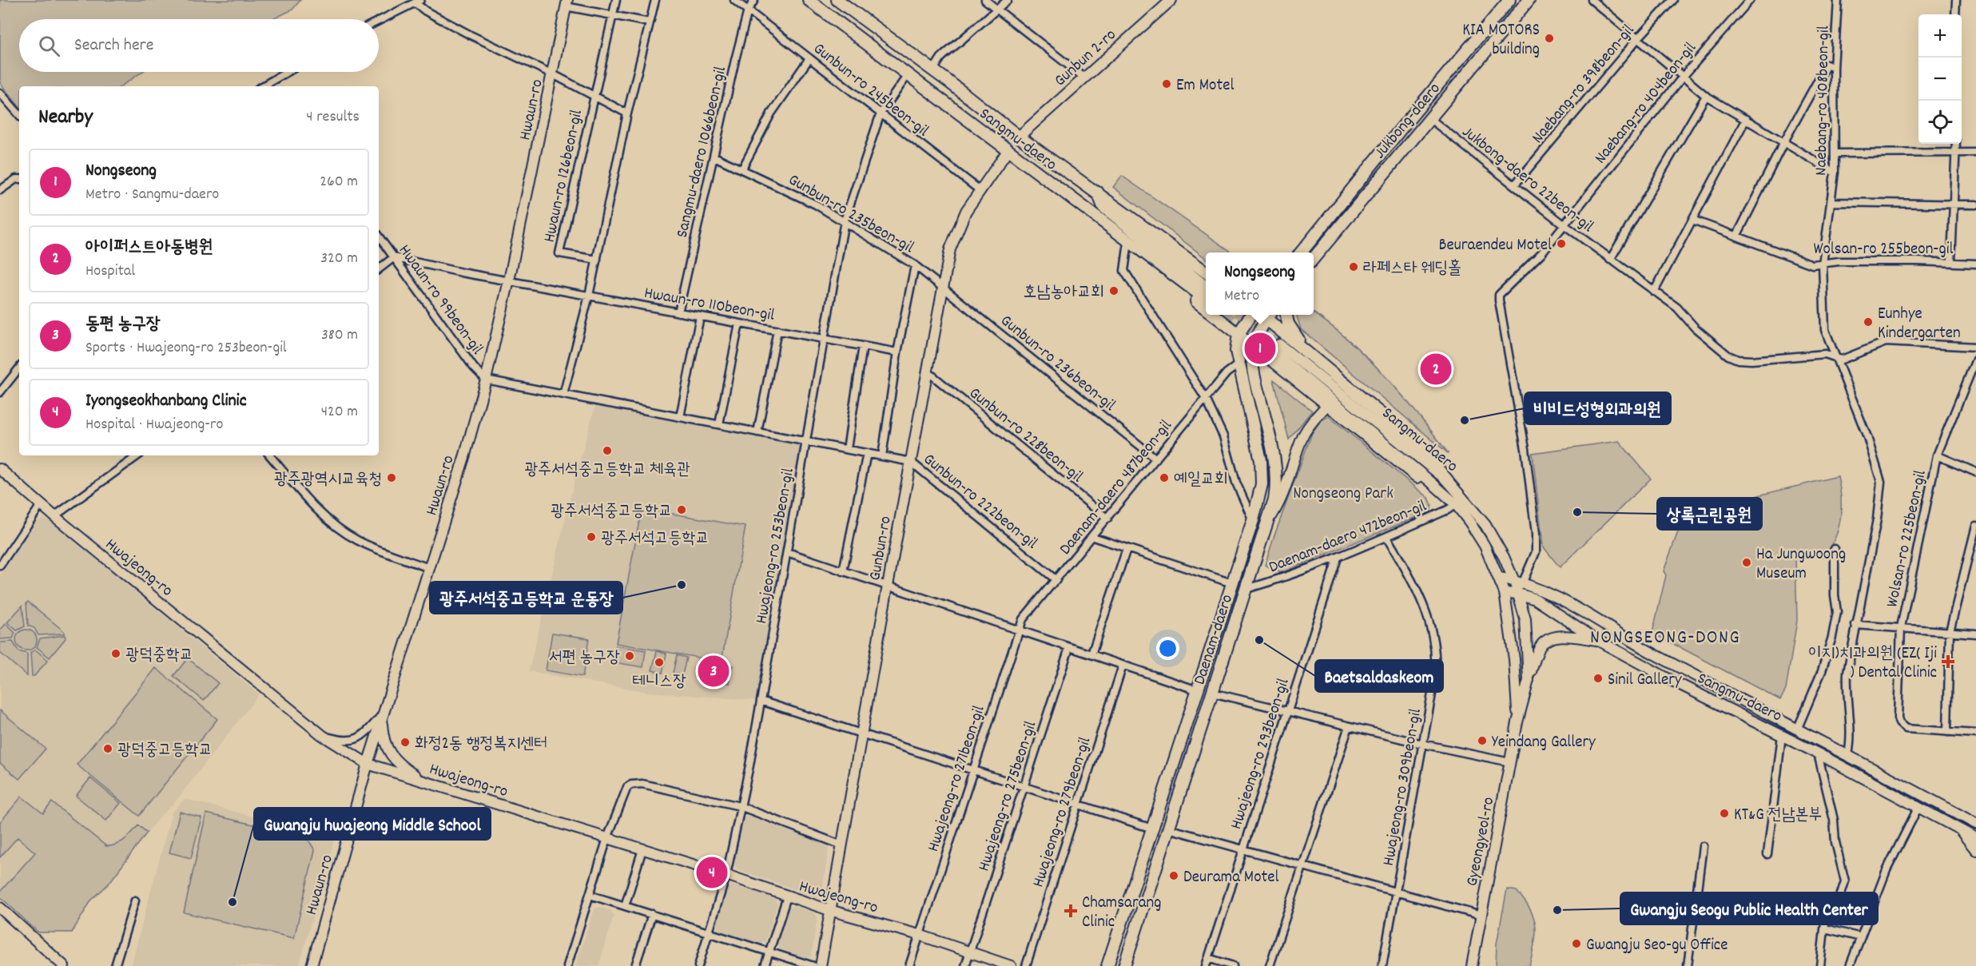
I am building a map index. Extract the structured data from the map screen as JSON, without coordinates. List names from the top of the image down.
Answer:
{
  "streets": {
    "main road": ["Jukbong-daero", "Sangmu-daero", "Daenam-daero"],
    "street": [
      "Gunbun 2-ro",
      "Naebang-ro 398beon-gil",
      "Gunbun-ro 245beon-gil",
      "Naebang-ro 408beon-gil",
      "Naebang-ro 404beon-gil",
      "Hwaun-ro",
      "Sangmu-daero 1066beon-gil",
      "Hwaun-ro 126beon-gil",
      "Jukbong-daero 22beon-gil",
      "Gunbun-ro 235beon-gil",
      "Wolsan-ro 255beon-gil",
      "Hwaun-ro 99beon-gil",
      "Hwaun-ro 110beon-gil",
      "Gunbun-ro 236beon-gil",
      "Gunbun-ro 228beon-gil",
      "Daenam-daero 487beon-gil",
      "Gunbun-ro 222beon-gil",
      "Daenam-daero 472beon-gil",
      "Wolsan-ro 225beon-gil",
      "Hwajeong-ro 253beon-gil",
      "Gunbun-ro",
      "Hwajeong-ro",
      "Hwajeong-ro 293beon-gil",
      "Hwajeong-ro 271beon-gil",
      "Hwajeong-ro 309beon-gil",
      "Hwajeong-ro 275beon-gil",
      "Hwajeong-ro 279beon-gil",
      "Gyeongyeol-ro"
    ]
  },
  "crossings": [
    ["Gunbun 2-ro", "Sangmu-daero"],
    ["Naebang-ro 398beon-gil", "Jukbong-daero 22beon-gil"],
    ["Gunbun-ro 245beon-gil", "Sangmu-daero 1066beon-gil"],
    ["Gunbun-ro 245beon-gil", "Hwajeong-ro 253beon-gil"],
    ["Gunbun-ro 245beon-gil", "Gunbun-ro"],
    ["Naebang-ro 408beon-gil", "Sangmu-daero"],
    ["Naebang-ro 408beon-gil", "Jukbong-daero 22beon-gil"],
    ["Naebang-ro 408beon-gil", "Wolsan-ro 255beon-gil"],
    ["Naebang-ro 408beon-gil", "Wolsan-ro 225beon-gil"],
    ["Naebang-ro 404beon-gil", "Sangmu-daero"],
    ["Naebang-ro 404beon-gil", "Jukbong-daero 22beon-gil"],
    ["Naebang-ro 404beon-gil", "Gyeongyeol-ro"],
    ["Hwaun-ro", "Hwaun-ro 126beon-gil"],
    ["Hwaun-ro", "Hwaun-ro 99beon-gil"],
    ["Hwaun-ro", "Hwaun-ro 110beon-gil"],
    ["Hwaun-ro", "Hwajeong-ro"],
    ["Jukbong-daero", "Jukbong-daero 22beon-gil"],
    ["Sangmu-daero", "Daenam-daero 472beon-gil"],
    ["Sangmu-daero", "Hwajeong-ro 253beon-gil"],
    ["Sangmu-daero", "Gunbun-ro"],
    ["Sangmu-daero", "Daenam-daero"],
    ["Sangmu-daero", "Gyeongyeol-ro"],
    ["Sangmu-daero 1066beon-gil", "Gunbun-ro 235beon-gil"],
    ["Sangmu-daero 1066beon-gil", "Hwaun-ro 110beon-gil"],
    ["Gunbun-ro 235beon-gil", "Gunbun-ro 236beon-gil"],
    ["Gunbun-ro 235beon-gil", "Hwajeong-ro 253beon-gil"],
    ["Gunbun-ro 235beon-gil", "Gunbun-ro"],
    ["Hwaun-ro 99beon-gil", "Hwaun-ro 110beon-gil"],
    ["Hwaun-ro 110beon-gil", "Hwajeong-ro 253beon-gil"],
    ["Gunbun-ro 236beon-gil", "Daenam-daero 487beon-gil"],
    ["Gunbun-ro 236beon-gil", "Gunbun-ro"],
    ["Gunbun-ro 228beon-gil", "Daenam-daero 487beon-gil"],
    ["Gunbun-ro 228beon-gil", "Gunbun-ro"],
    ["Daenam-daero 487beon-gil", "Gunbun-ro 222beon-gil"],
    ["Daenam-daero 487beon-gil", "Daenam-daero"],
    ["Daenam-daero 487beon-gil", "Hwajeong-ro 271beon-gil"],
    ["Gunbun-ro 222beon-gil", "Gunbun-ro"],
    ["Daenam-daero 472beon-gil", "Daenam-daero"],
    ["Daenam-daero 472beon-gil", "Hwajeong-ro 293beon-gil"],
    ["Daenam-daero 472beon-gil", "Hwajeong-ro 309beon-gil"],
    ["Hwajeong-ro 253beon-gil", "Hwajeong-ro"],
    ["Gunbun-ro", "Hwajeong-ro"],
    ["Hwajeong-ro", "Hwajeong-ro 271beon-gil"],
    ["Hwajeong-ro", "Hwajeong-ro 275beon-gil"]
  ],
  "districts": ["NONGSEONG-DONG"],
  "parks": ["Nongseong Park"],
  "places": {
    "other": [
      "KIA MOTORS building",
      "Em Motel",
      "Beuraendeu Motel",
      "라페스타 웨딩홀",
      "호남농아교회",
      "Eunhye Kindergarten",
      "비비드성형외과의원",
      "광주서석중고등학교 체육관",
      "광주광역시교육청",
      "예일교회",
      "광주서석중고등학교",
      "상록근린공원",
      "광주서석고등학교",
      "Ha Jungwoong Museum",
      "광주서석중고등학교 운동장",
      "Baetsaldaskeom",
      "광덕중학교",
      "서편 농구장",
      "테니스장",
      "Sinil Gallery",
      "Yeindang Gallery",
      "화정2동 행정복지센터",
      "광덕중고등학교",
      "KT&G 전남본부",
      "Deurama Motel",
      "Gwangju hwajeong Middle School",
      "Gwangju Seogu Public Health Center",
      "Gwangju Seo-gu Office"
    ],
    "health": ["이지)치과의원 (EZ( Iji ) Dental Clinic", "Chamsarang Clinic"]
  },
  "page": {
    "map_buttons": ["+", "−"],
    "search": "Search here",
    "heading": ["Nearby", "4 results"],
    "list": [
      {
        "mark": "1",
        "name": "Nongseong",
        "note": "Metro · Sangmu-daero",
        "value": "260 m"
      },
      {
        "mark": "2",
        "name": "아이퍼스트아동병원",
        "note": "Hospital",
        "value": "320 m"
      },
      {
        "mark": "3",
        "name": "동편 농구장",
        "note": "Sports · Hwajeong-ro 253beon-gil",
        "value": "380 m"
      },
      {
        "mark": "4",
        "name": "Iyongseokhanbang Clinic",
        "note": "Hospital · Hwajeong-ro",
        "value": "420 m"
      }
    ],
    "popup": ["Nongseong", "Metro"],
    "pins": [
      "1",
      "2",
      "3",
      "4"
    ]
  }
}
